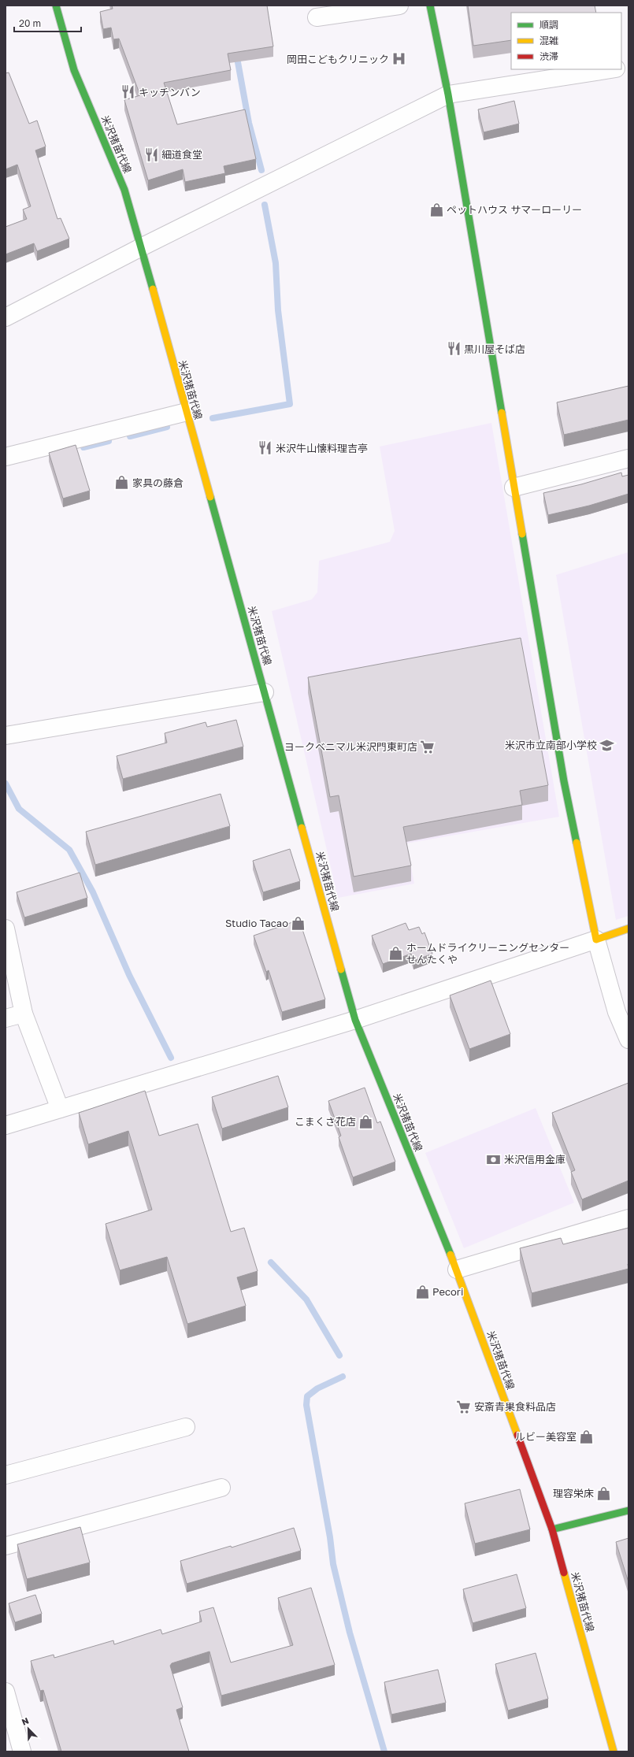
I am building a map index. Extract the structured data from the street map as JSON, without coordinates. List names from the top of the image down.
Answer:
{
  "streets": {
    "main road": ["米沢猪苗代線"]
  },
  "places": {
    "hospital": ["岡田こどもクリニック"],
    "restaurant": [
      "キッチンバン",
      "細道食堂",
      "黒川屋そば店",
      "米沢牛山懐料理吉亭"
    ],
    "shop": [
      "ペットハウス サマーローリー",
      "家具の藤倉",
      "Studio Tacao",
      "ホームドライクリーニングセンター せんたくや",
      "こまくさ花店",
      "Pecori",
      "ルビー美容室",
      "理容栄床"
    ],
    "school or university": ["米沢市立南部小学校"],
    "supermarket": ["ヨークベニマル米沢門東町店", "安斎青果食料品店"],
    "bank": ["米沢信用金庫"]
  },
  "legend": ["順調", "混雑", "渋滞"],
  "scale_bar": "20 m",
  "north": "top left"
}
